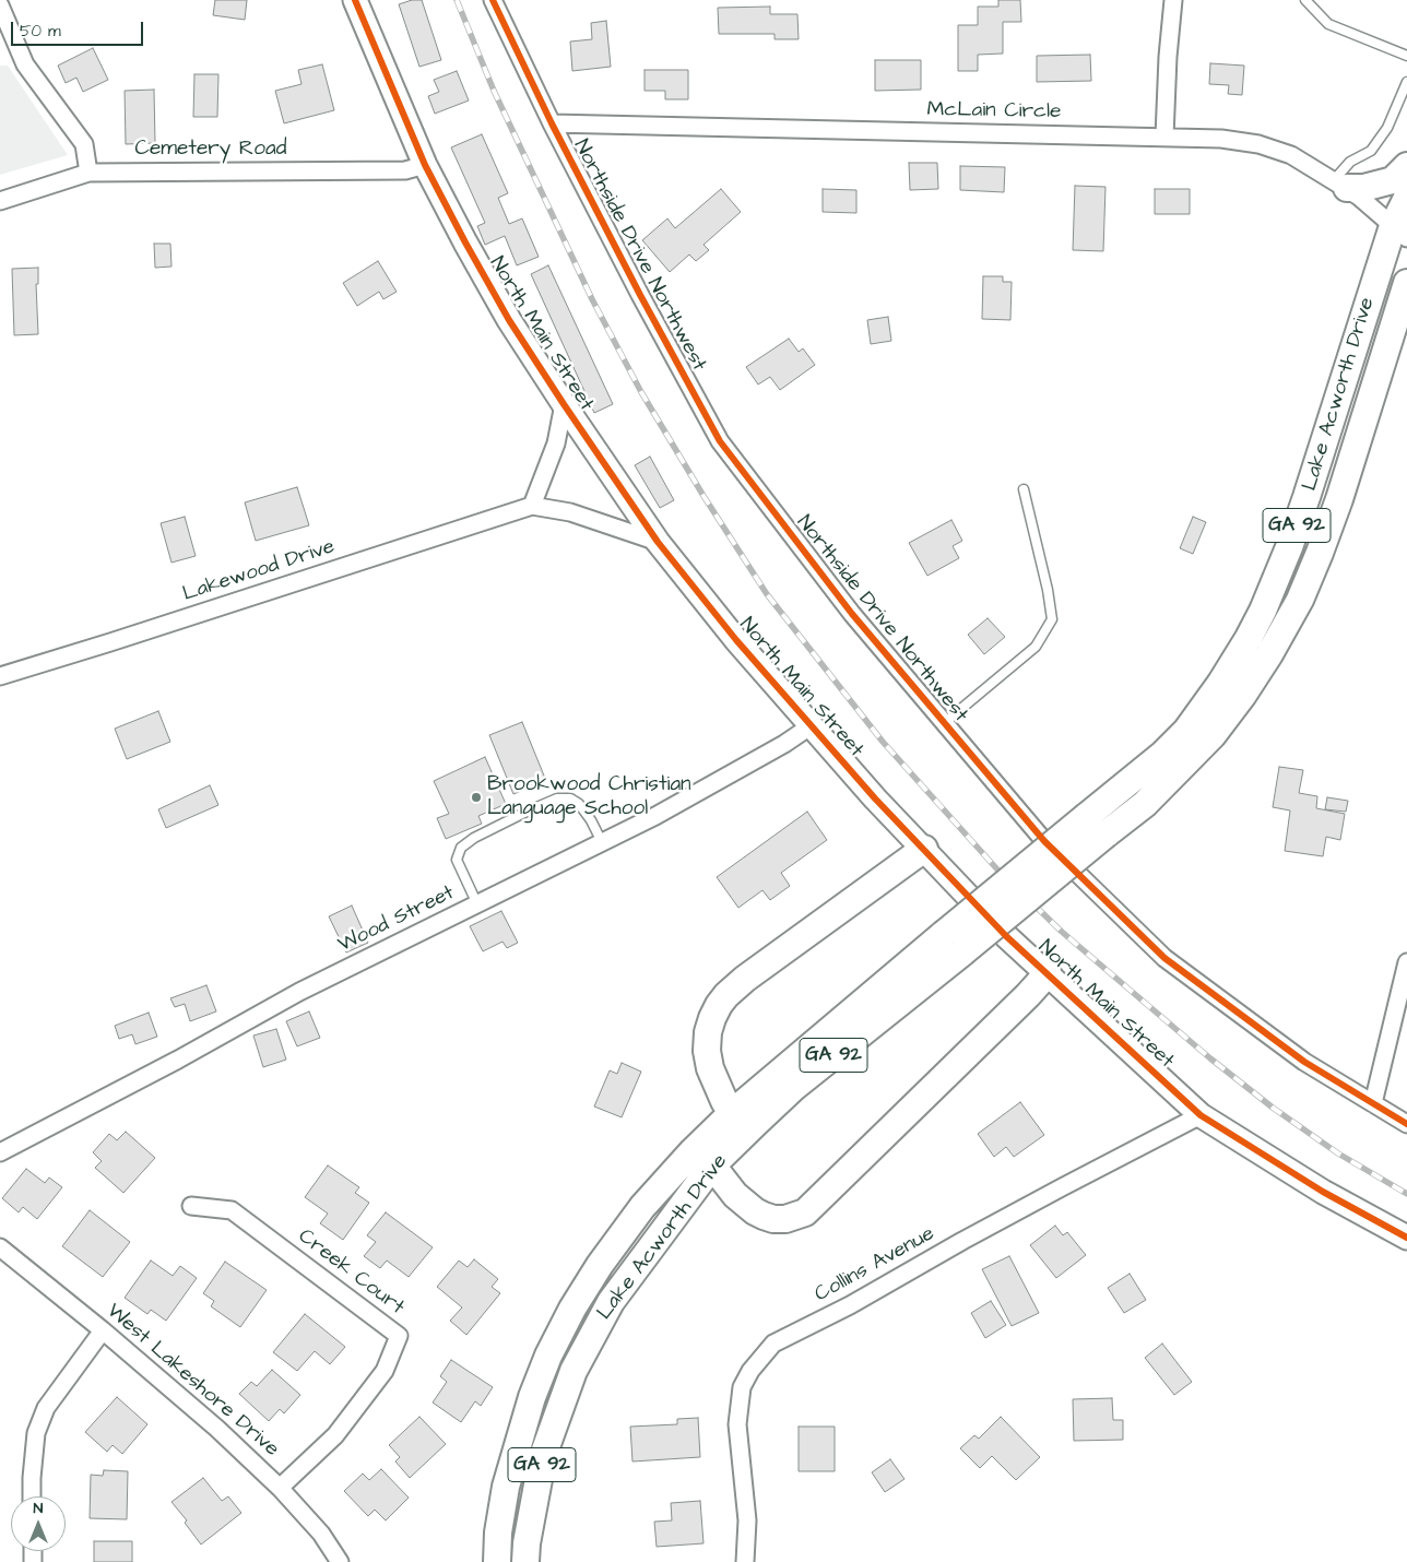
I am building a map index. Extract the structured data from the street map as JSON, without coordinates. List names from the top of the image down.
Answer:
{
  "streets": {
    "main road": ["North Main Street", "Lake Acworth Drive", "GA 92"],
    "street": [
      "McLain Circle",
      "Cemetery Road",
      "Northside Drive Northwest",
      "Lakewood Drive",
      "Wood Street",
      "Collins Avenue",
      "Creek Court",
      "West Lakeshore Drive"
    ]
  },
  "crossings": [
    ["McLain Circle", "Northside Drive Northwest"],
    ["McLain Circle", "Lake Acworth Drive"],
    ["Cemetery Road", "North Main Street"],
    ["North Main Street", "Lakewood Drive"],
    ["North Main Street", "Wood Street"],
    ["North Main Street", "Collins Avenue"],
    ["Creek Court", "West Lakeshore Drive"]
  ],
  "places": ["Brookwood Christian Language School"],
  "scale_bar": "50 m",
  "north": "top"
}
